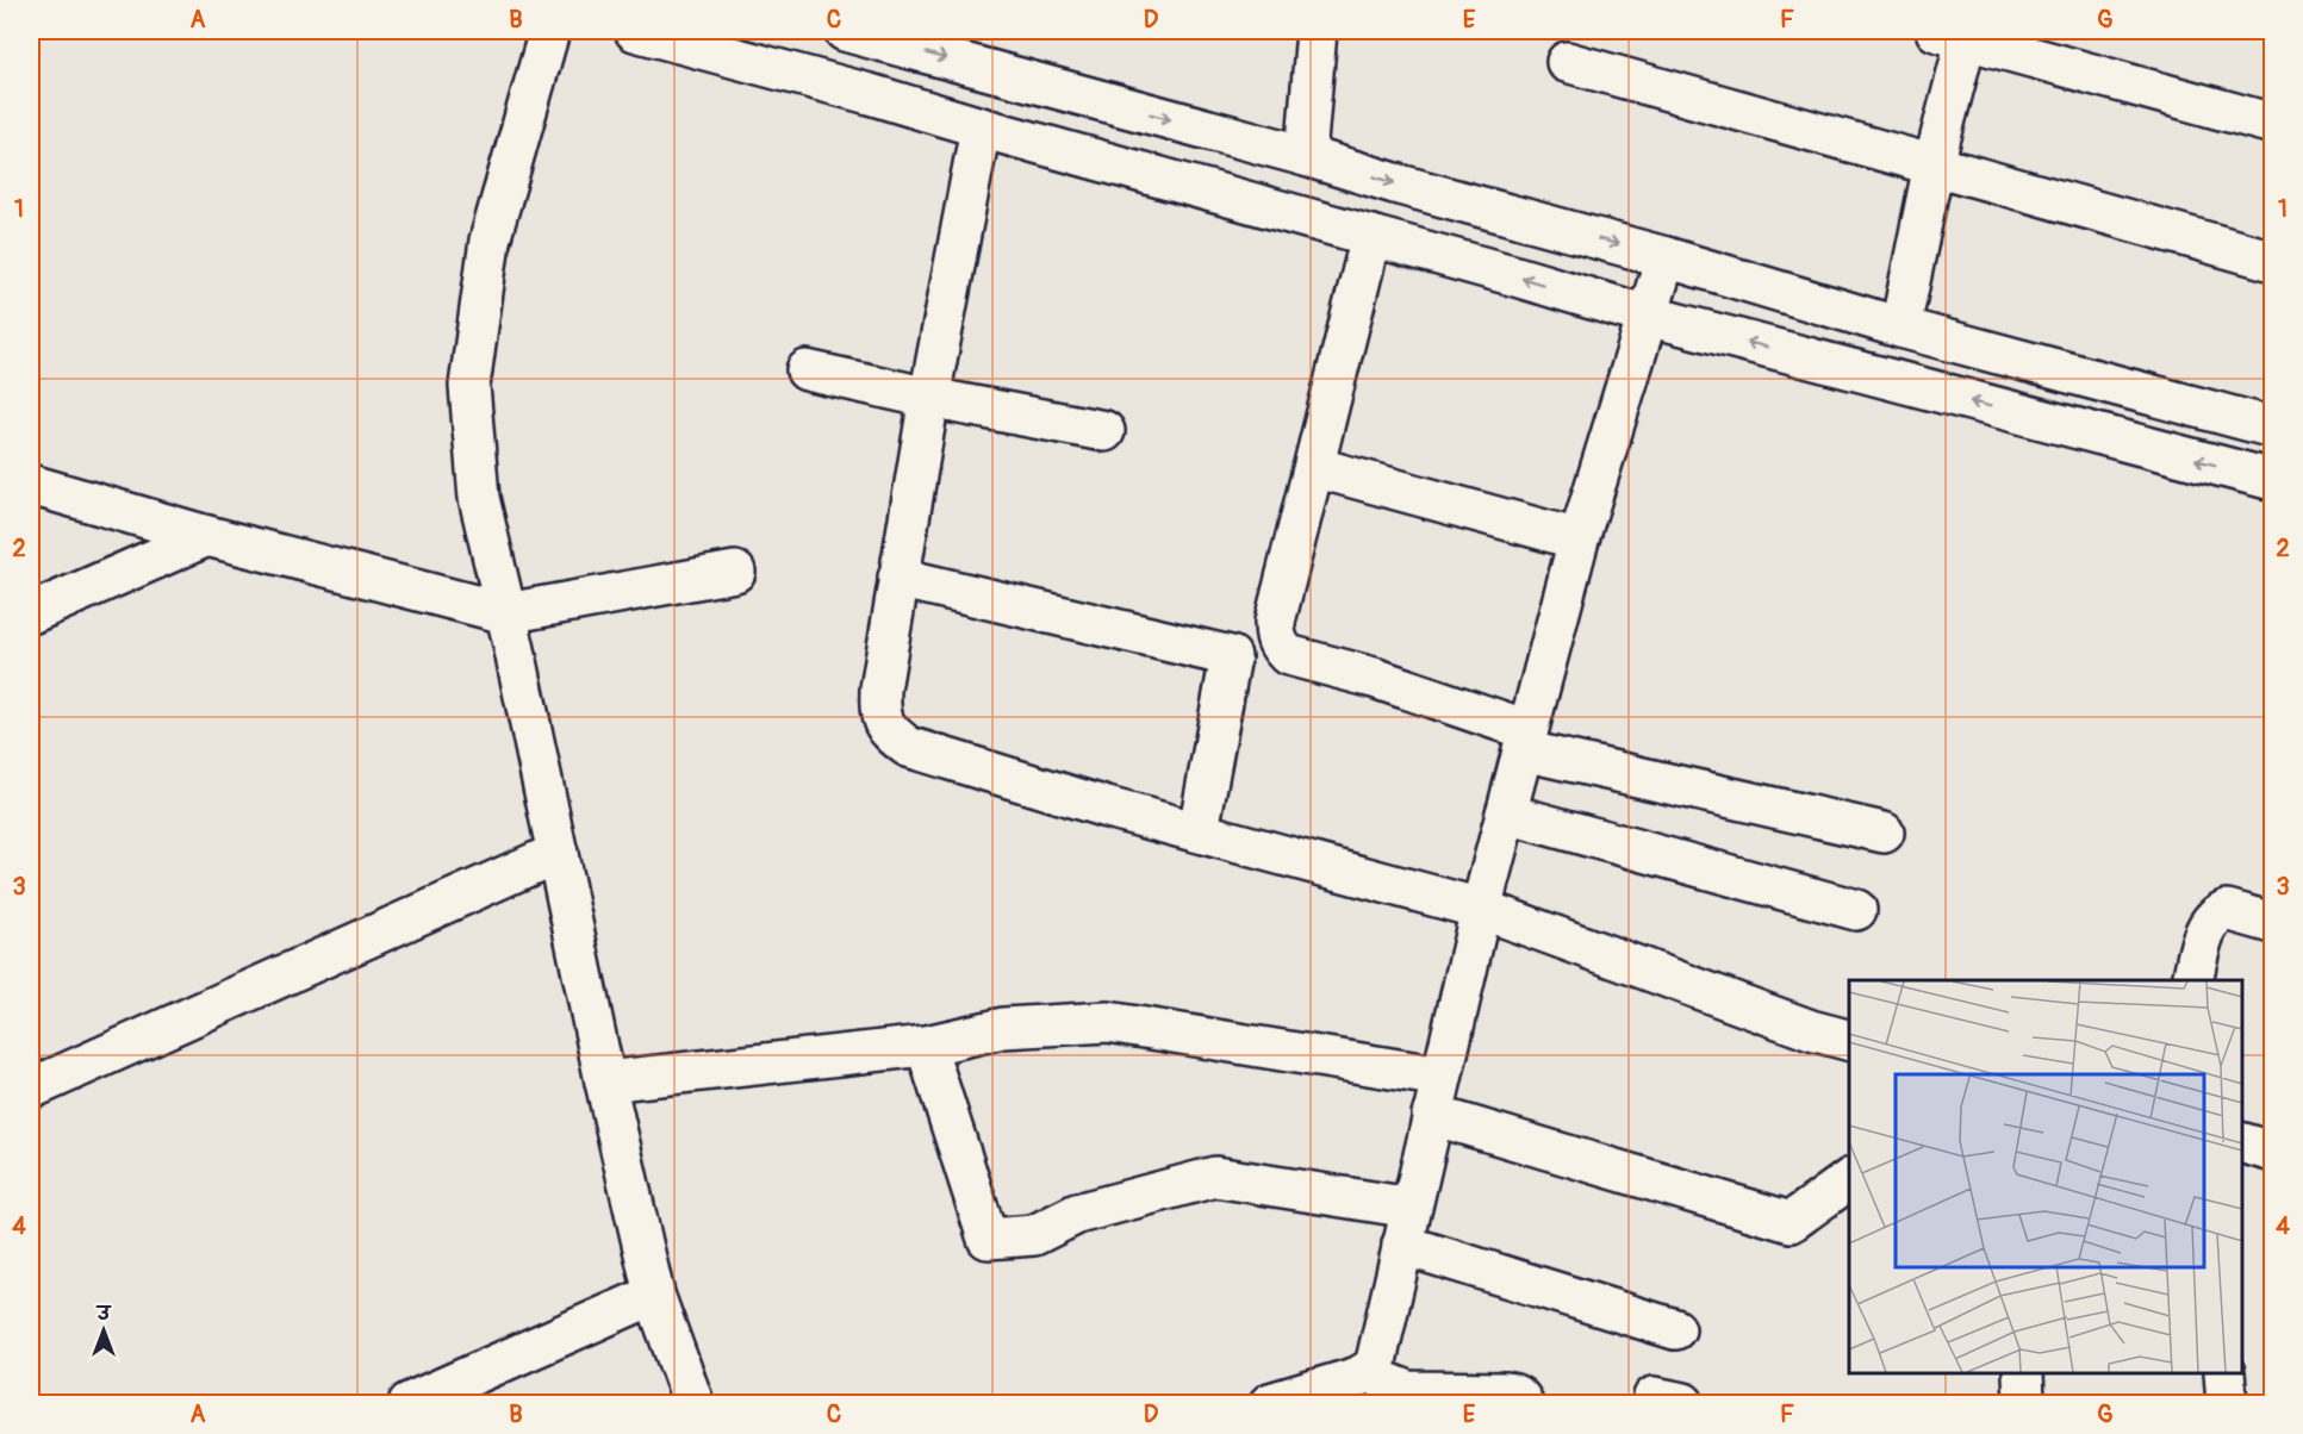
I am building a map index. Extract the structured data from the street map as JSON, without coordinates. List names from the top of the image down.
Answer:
{
  "north": "top",
  "grid": {
    "columns": [
      "A",
      "B",
      "C",
      "D",
      "E",
      "F",
      "G"
    ],
    "rows": [
      "1",
      "2",
      "3",
      "4"
    ]
  }
}
